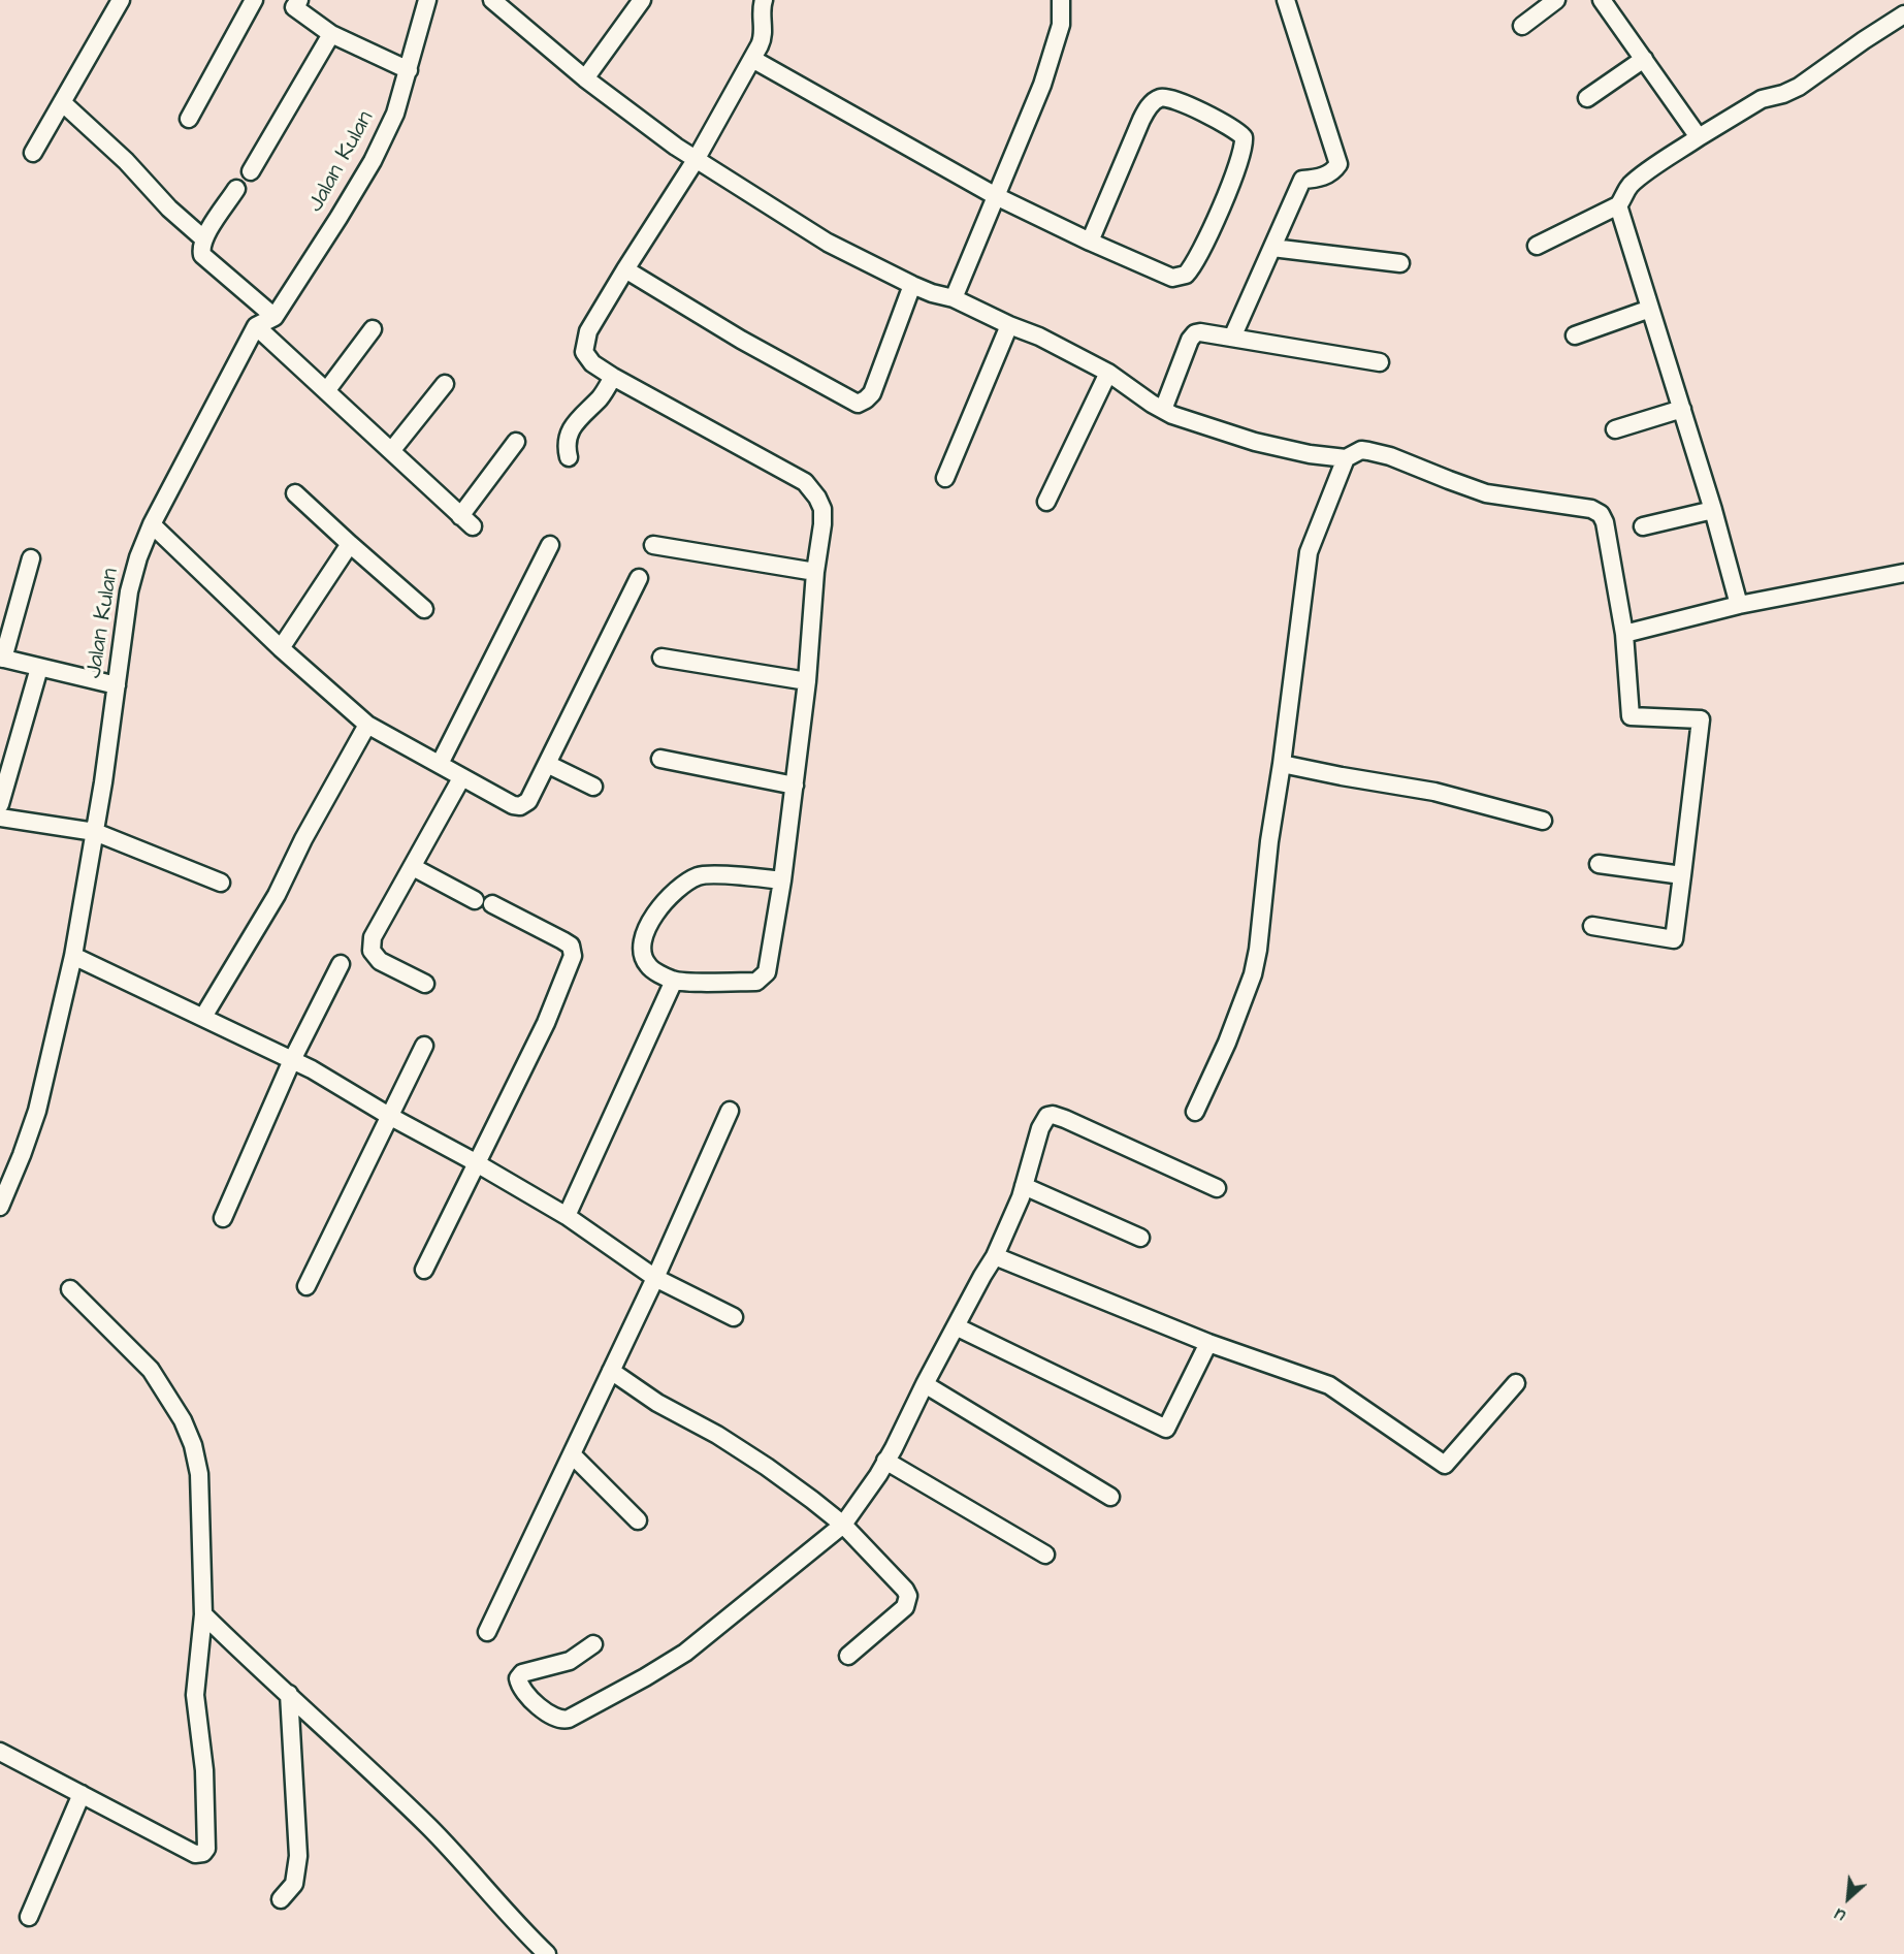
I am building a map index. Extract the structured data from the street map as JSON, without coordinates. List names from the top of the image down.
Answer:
{
  "streets": {
    "street": ["Jalan Kulan"]
  },
  "north": "bottom left"
}
